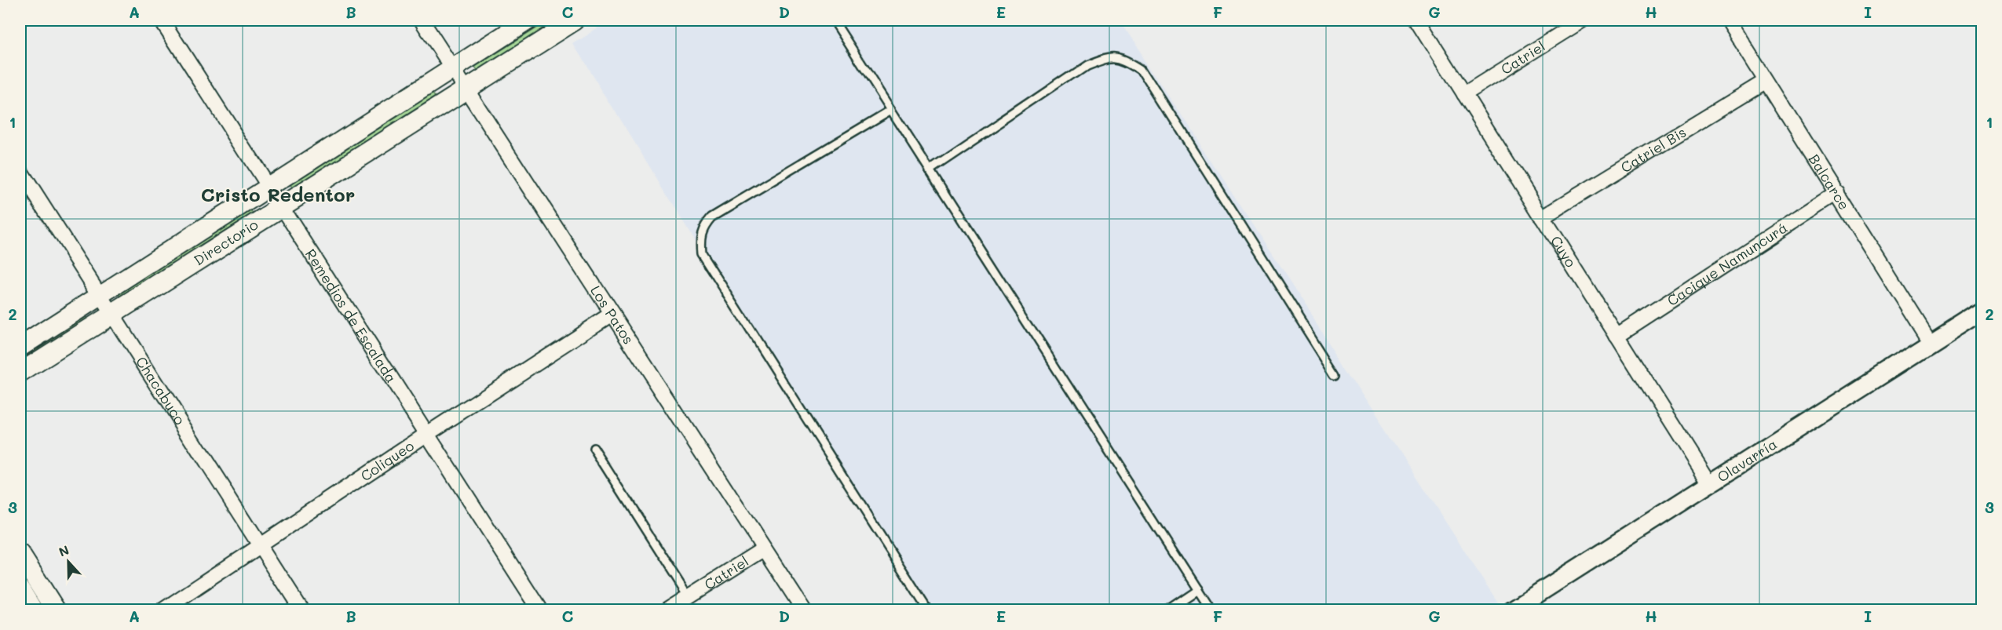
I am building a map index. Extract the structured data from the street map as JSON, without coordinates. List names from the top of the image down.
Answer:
{
  "streets": {
    "main road": ["Directorio"],
    "street": [
      "Catriel",
      "Catriel Bis",
      "Balcarce",
      "Cuyo",
      "Cacique Namuncurá",
      "Remedios de Escalada",
      "Los Patos",
      "Chacabuco",
      "Olavarría",
      "Coliqueo"
    ]
  },
  "crossings": [
    ["Catriel", "Cuyo"],
    ["Catriel", "Los Patos"],
    ["Catriel Bis", "Balcarce"],
    ["Catriel Bis", "Cuyo"],
    ["Balcarce", "Cacique Namuncurá"],
    ["Balcarce", "Olavarría"],
    ["Directorio", "Remedios de Escalada"],
    ["Directorio", "Los Patos"],
    ["Directorio", "Chacabuco"],
    ["Cuyo", "Cacique Namuncurá"],
    ["Cuyo", "Olavarría"],
    ["Remedios de Escalada", "Coliqueo"],
    ["Los Patos", "Coliqueo"],
    ["Chacabuco", "Coliqueo"]
  ],
  "districts": ["Cristo Redentor"],
  "north": "top",
  "grid": {
    "columns": [
      "A",
      "B",
      "C",
      "D",
      "E",
      "F",
      "G",
      "H",
      "I"
    ],
    "rows": ["1", "2", "3"]
  }
}
